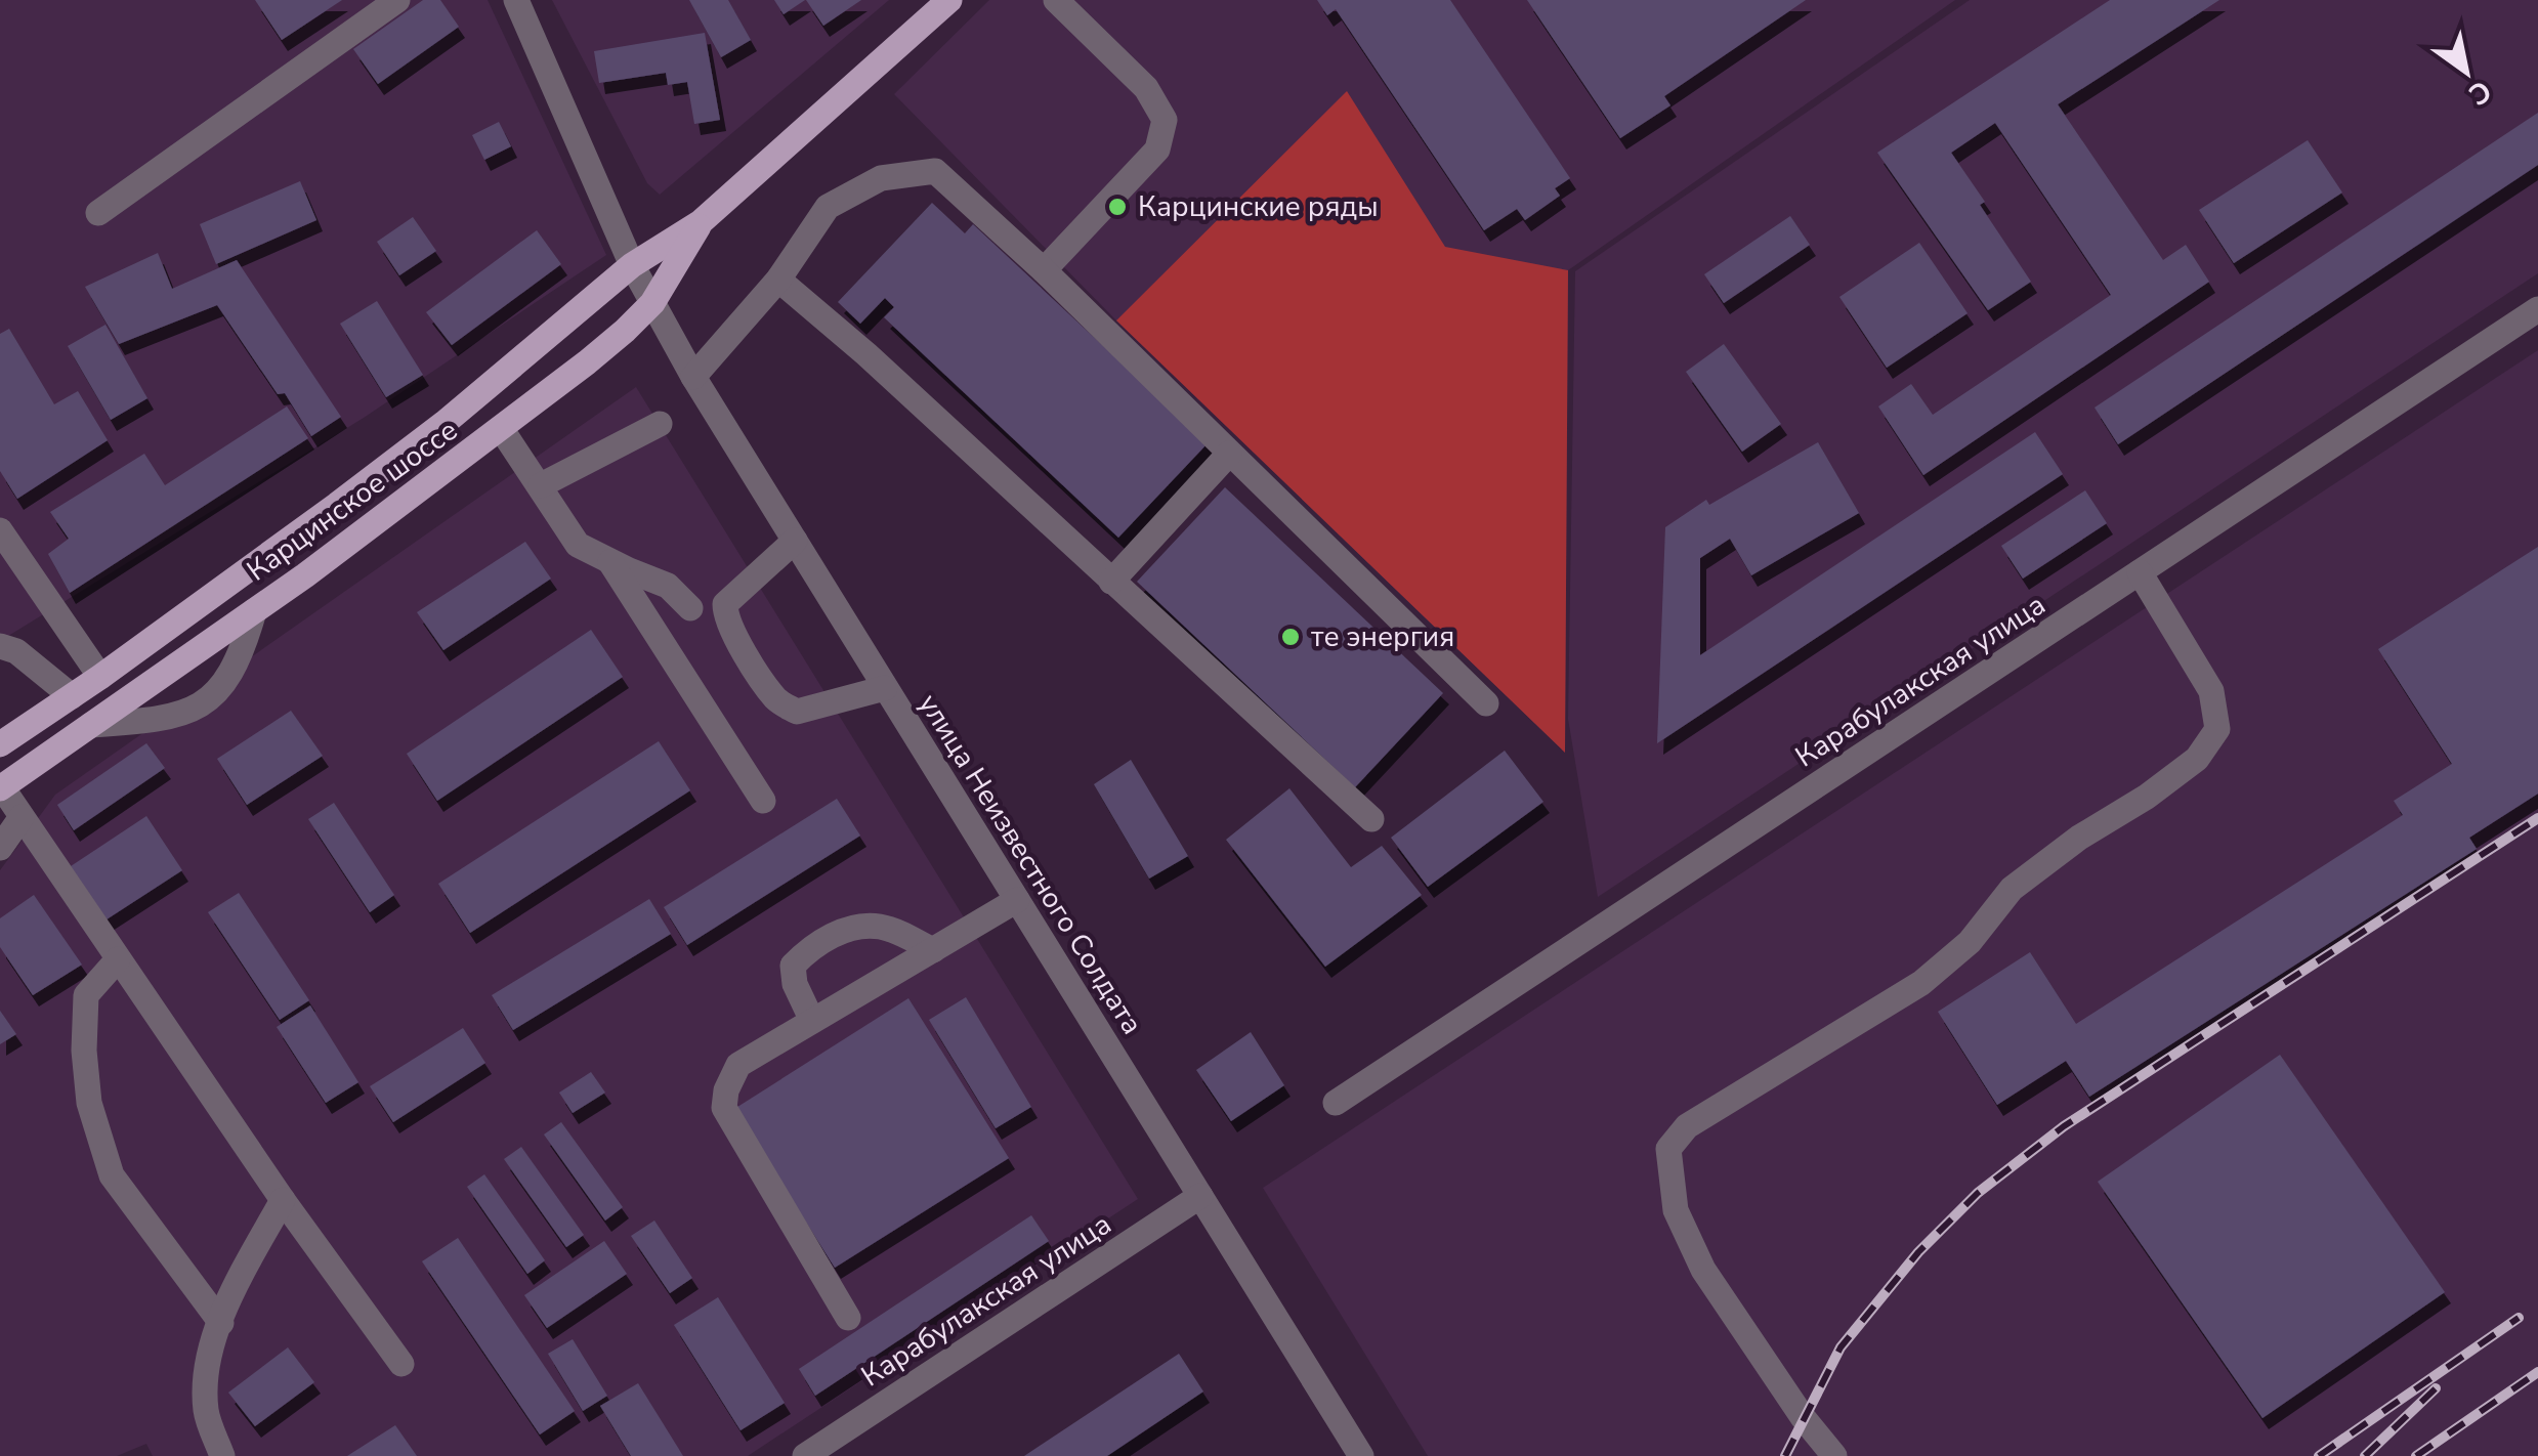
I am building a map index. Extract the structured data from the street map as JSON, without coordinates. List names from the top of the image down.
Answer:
{
  "streets": {
    "main road": ["Карцинское шоссе"],
    "street": ["Карабулакская улица", "улица Неизвестного Солдата"]
  },
  "crossings": [
    ["Карцинское шоссе", "улица Неизвестного Солдата"],
    ["Карабулакская улица", "улица Неизвестного Солдата"]
  ],
  "places": ["Карцинские ряды", "те энергия"],
  "north": "bottom right"
}
